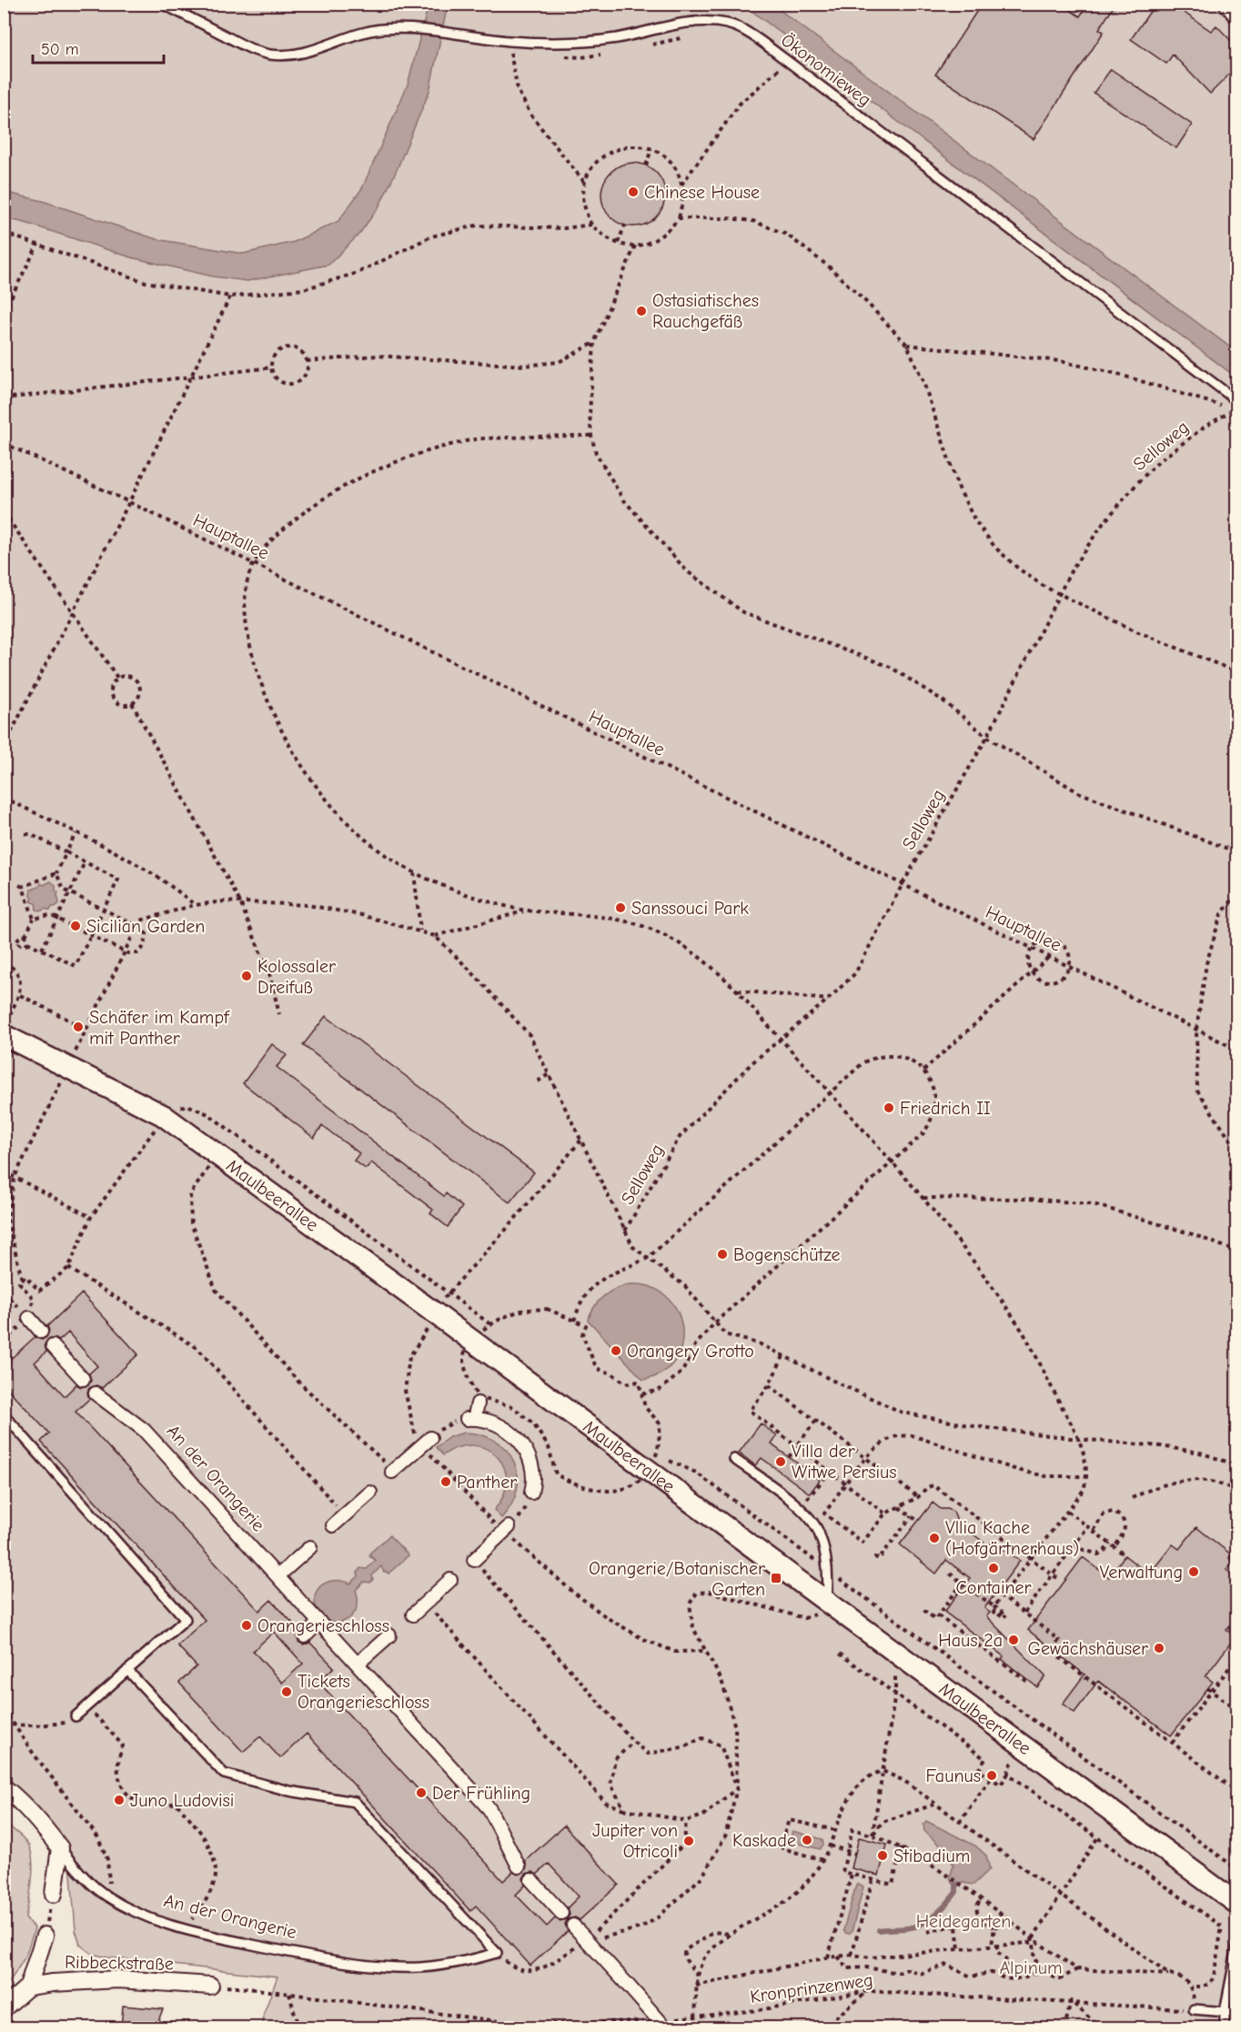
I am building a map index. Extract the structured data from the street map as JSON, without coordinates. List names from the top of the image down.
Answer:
{
  "streets": {
    "street": ["Maulbeerallee", "An der Orangerie", "Ribbeckstraße"],
    "lane": ["Ökonomieweg"],
    "path": ["Selloweg", "Hauptallee", "Kronprinzenweg"]
  },
  "crossings": [
    ["Selloweg", "Hauptallee"]
  ],
  "parks": ["Heidegarten", "Alpinum"],
  "places": {
    "other": [
      "Chinese House",
      "Ostasiatisches Rauchgefäß",
      "Sanssouci Park",
      "Sicilian Garden",
      "Kolossaler Dreifuß",
      "Schäfer im Kampf mit Panther",
      "Friedrich II",
      "Bogenschütze",
      "Orangery Grotto",
      "Villa der Witwe Persius",
      "Panther",
      "Vllia Kache (Hofgärtnerhaus)",
      "Container",
      "Verwaltung",
      "Orangerieschloss",
      "Haus 2a",
      "Gewächshäuser",
      "Tickets Orangerieschloss",
      "Faunus",
      "Der Frühling",
      "Juno Ludovisi",
      "Kaskade",
      "Jupiter von Otricoli",
      "Stibadium"
    ],
    "transit": ["Orangerie/Botanischer Garten"]
  },
  "scale_bar": "50 m"
}
